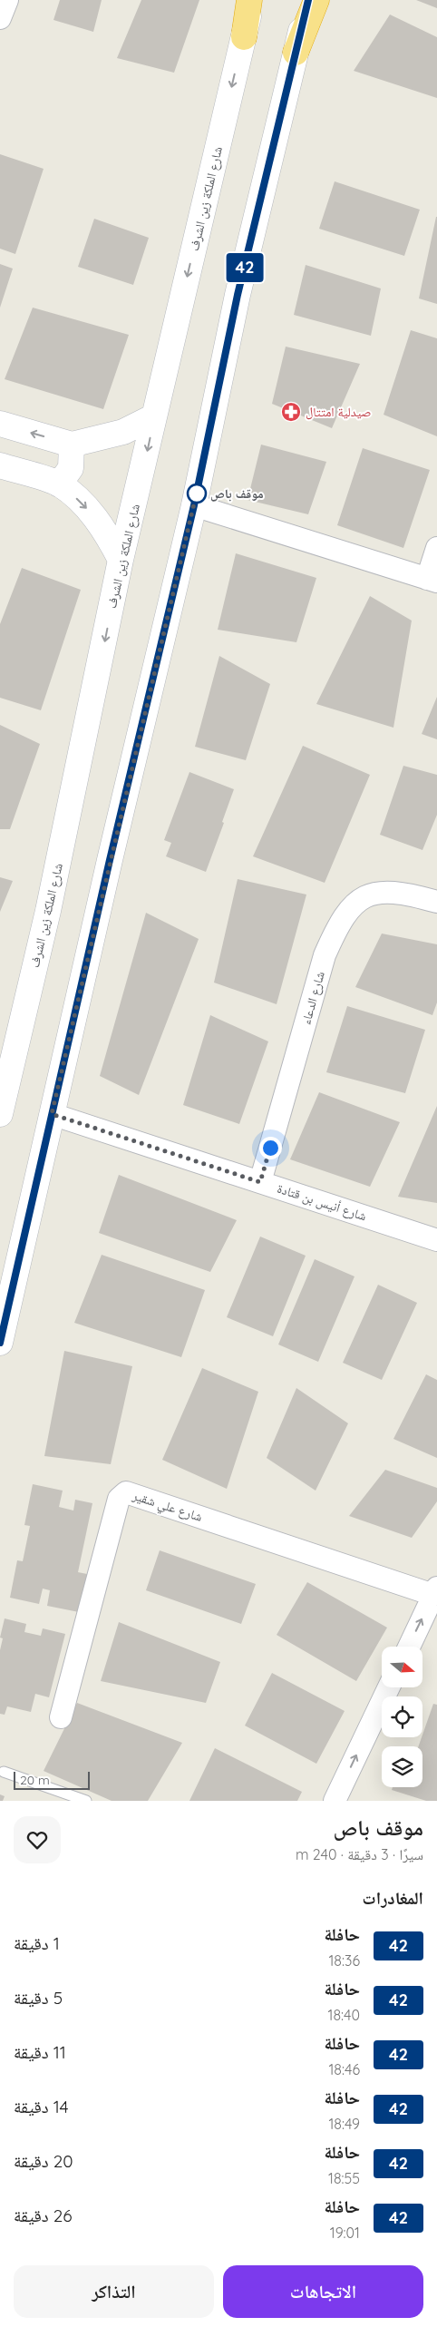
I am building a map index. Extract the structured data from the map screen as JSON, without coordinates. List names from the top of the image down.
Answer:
{
  "streets": {
    "main road": ["شارع الملكة زين الشرف"],
    "street": ["شارع الدعاء", "شارع أنيس بن قتادة", "شارع علي شقير"]
  },
  "crossings": [
    ["شارع الدعاء", "شارع أنيس بن قتادة"]
  ],
  "places": {
    "pharmacy": ["صيدلية امتتال"],
    "other": ["موقف باص"]
  },
  "lines": ["bus line 42"],
  "scale_bar": "20 m",
  "north": "right",
  "page": {
    "on_map": "42",
    "scale": "20 m",
    "heading": [
      ["موقف باص", "سيرًا · 3 دقيقة · 240 m"],
      "المغادرات"
    ],
    "list": [
      {
        "mark": "42",
        "name": "حافلة",
        "note": "18:36",
        "value": "1 دقيقة"
      },
      {
        "mark": "42",
        "name": "حافلة",
        "note": "18:40",
        "value": "5 دقيقة"
      },
      {
        "mark": "42",
        "name": "حافلة",
        "note": "18:46",
        "value": "11 دقيقة"
      },
      {
        "mark": "42",
        "name": "حافلة",
        "note": "18:49",
        "value": "14 دقيقة"
      },
      {
        "mark": "42",
        "name": "حافلة",
        "note": "18:55",
        "value": "20 دقيقة"
      },
      {
        "mark": "42",
        "name": "حافلة",
        "note": "19:01",
        "value": "26 دقيقة"
      }
    ],
    "buttons": ["الاتجاهات", "التذاكر"]
  }
}
